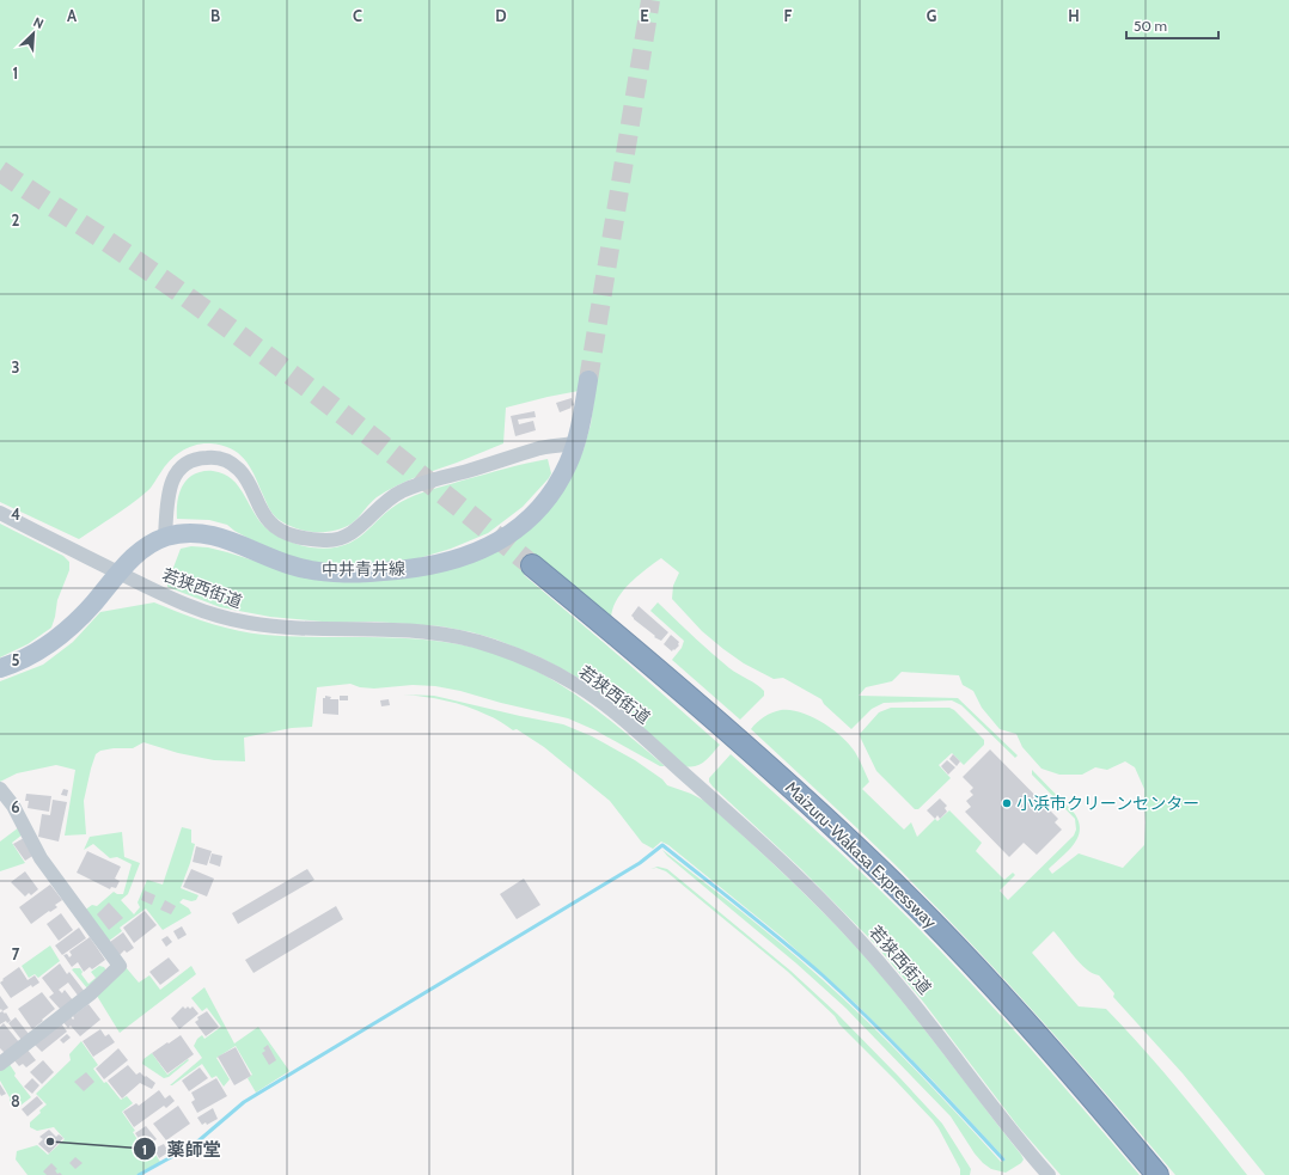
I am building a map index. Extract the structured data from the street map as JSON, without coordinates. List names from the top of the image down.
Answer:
{
  "streets": {
    "highway": ["Maizuru-Wakasa Expressway"],
    "main road": ["中井青井線"],
    "street": ["若狭西街道"]
  },
  "crossings": [
    ["中井青井線", "若狭西街道"]
  ],
  "places": ["小浜市クリーンセンター", "薬師堂"],
  "scale_bar": "50 m",
  "north": "top right",
  "grid": {
    "columns": [
      "A",
      "B",
      "C",
      "D",
      "E",
      "F",
      "G",
      "H"
    ],
    "rows": [
      "1",
      "2",
      "3",
      "4",
      "5",
      "6",
      "7",
      "8"
    ]
  }
}
